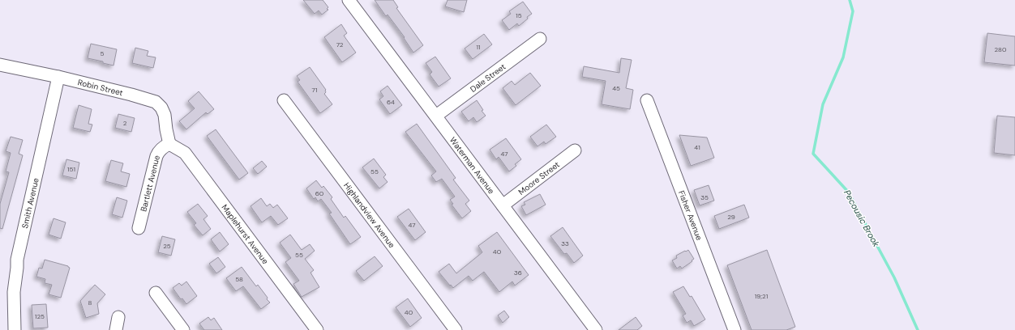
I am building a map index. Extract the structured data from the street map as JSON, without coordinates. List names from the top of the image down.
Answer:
{
  "streets": {
    "street": [
      "Dale Street",
      "Robin Street",
      "Waterman Avenue",
      "Moore Street",
      "Bartlett Avenue",
      "Smith Avenue",
      "Highlandview Avenue",
      "Fisher Avenue",
      "Maplehurst Avenue"
    ]
  },
  "crossings": [
    ["Dale Street", "Waterman Avenue"],
    ["Robin Street", "Bartlett Avenue"],
    ["Robin Street", "Smith Avenue"],
    ["Robin Street", "Maplehurst Avenue"],
    ["Waterman Avenue", "Moore Street"],
    ["Bartlett Avenue", "Maplehurst Avenue"]
  ],
  "water": ["Pecousic Brook"],
  "house_numbers": [
    "15",
    "72",
    "11",
    "280",
    "5",
    "45",
    "71",
    "64",
    "2",
    "41",
    "47",
    "151",
    "55",
    "60",
    "35",
    "29",
    "47",
    "33",
    "25",
    "40",
    "55",
    "36",
    "58",
    "19;21",
    "8",
    "40",
    "125"
  ]
}
